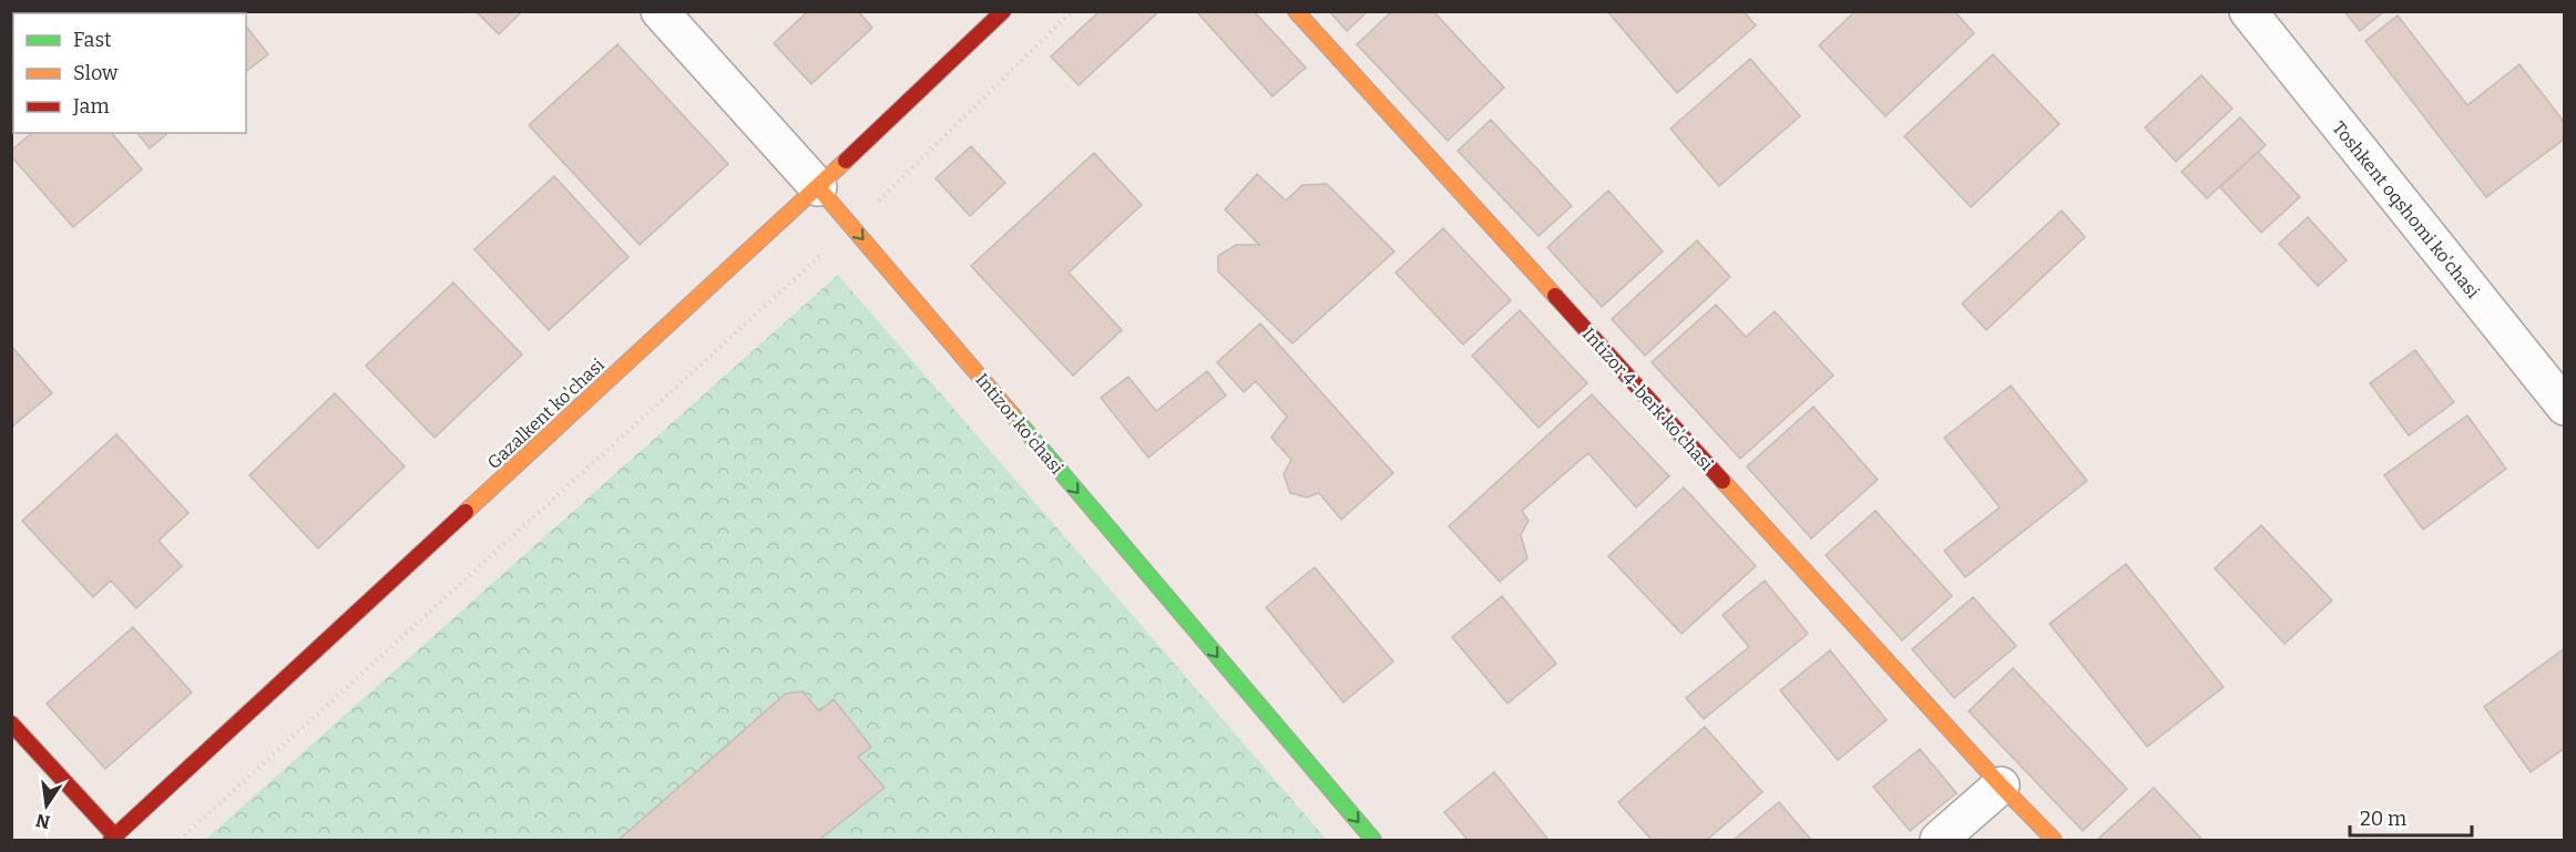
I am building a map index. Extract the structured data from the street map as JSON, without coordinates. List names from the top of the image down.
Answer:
{
  "streets": {
    "street": [
      "Toshkent oqshomi ko'chasi",
      "Intizor 4-berk ko'chasi",
      "Gazalkent ko'chasi",
      "Intizor ko'chasi"
    ]
  },
  "crossings": [
    ["Gazalkent ko'chasi", "Intizor ko'chasi"]
  ],
  "one_way": ["Intizor ko'chasi"],
  "legend": ["Fast", "Slow", "Jam"],
  "scale_bar": "20 m",
  "north": "bottom"
}
